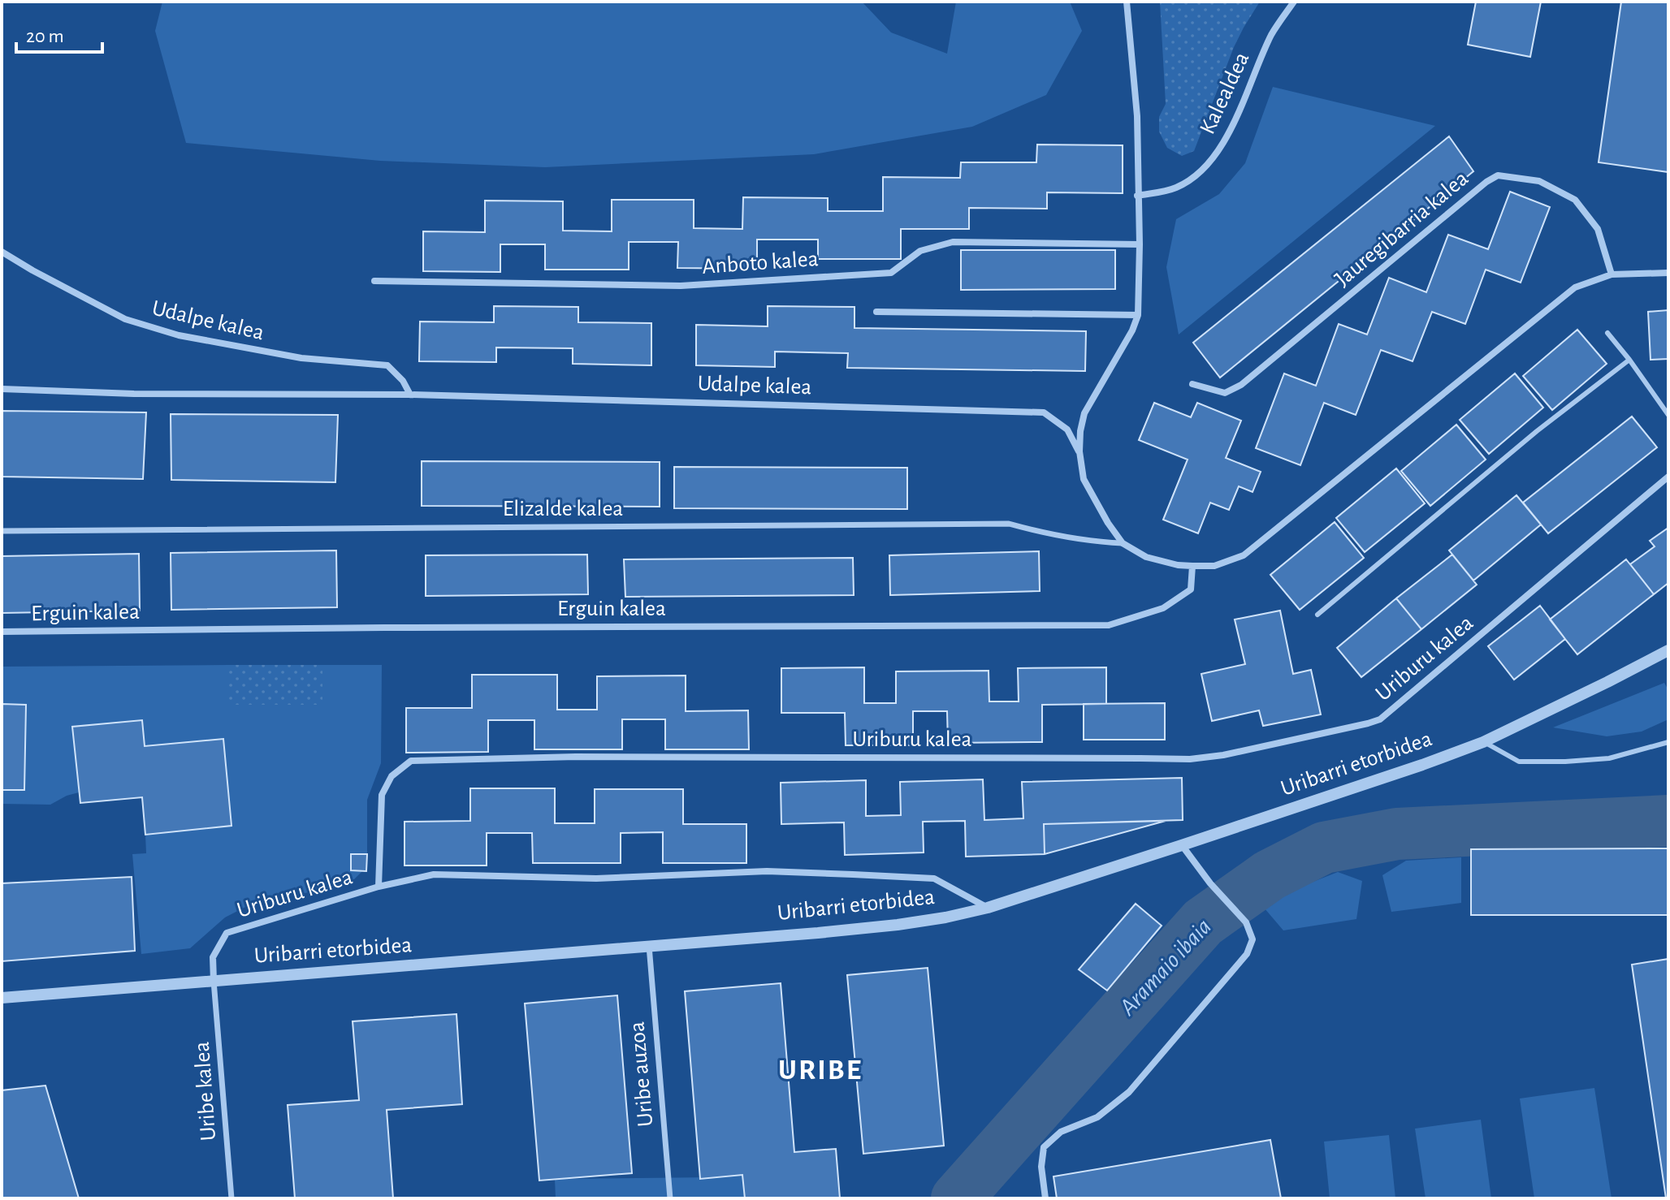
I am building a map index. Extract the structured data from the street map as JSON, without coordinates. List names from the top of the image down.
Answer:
{
  "streets": {
    "street": [
      "Kalealdea",
      "Jauregibarria kalea",
      "Anboto kalea",
      "Udalpe kalea",
      "Elizalde kalea",
      "Erguin kalea",
      "Uriburu kalea",
      "Uribarri etorbidea",
      "Uribe auzoa",
      "Uribe kalea"
    ]
  },
  "crossings": [
    ["Uriburu kalea", "Uribarri etorbidea"],
    ["Uriburu kalea", "Uribe kalea"],
    ["Uribarri etorbidea", "Uribe auzoa"],
    ["Uribarri etorbidea", "Uribe kalea"]
  ],
  "districts": ["URIBE"],
  "water": ["Aramaio ibaia"],
  "scale_bar": "20 m"
}
